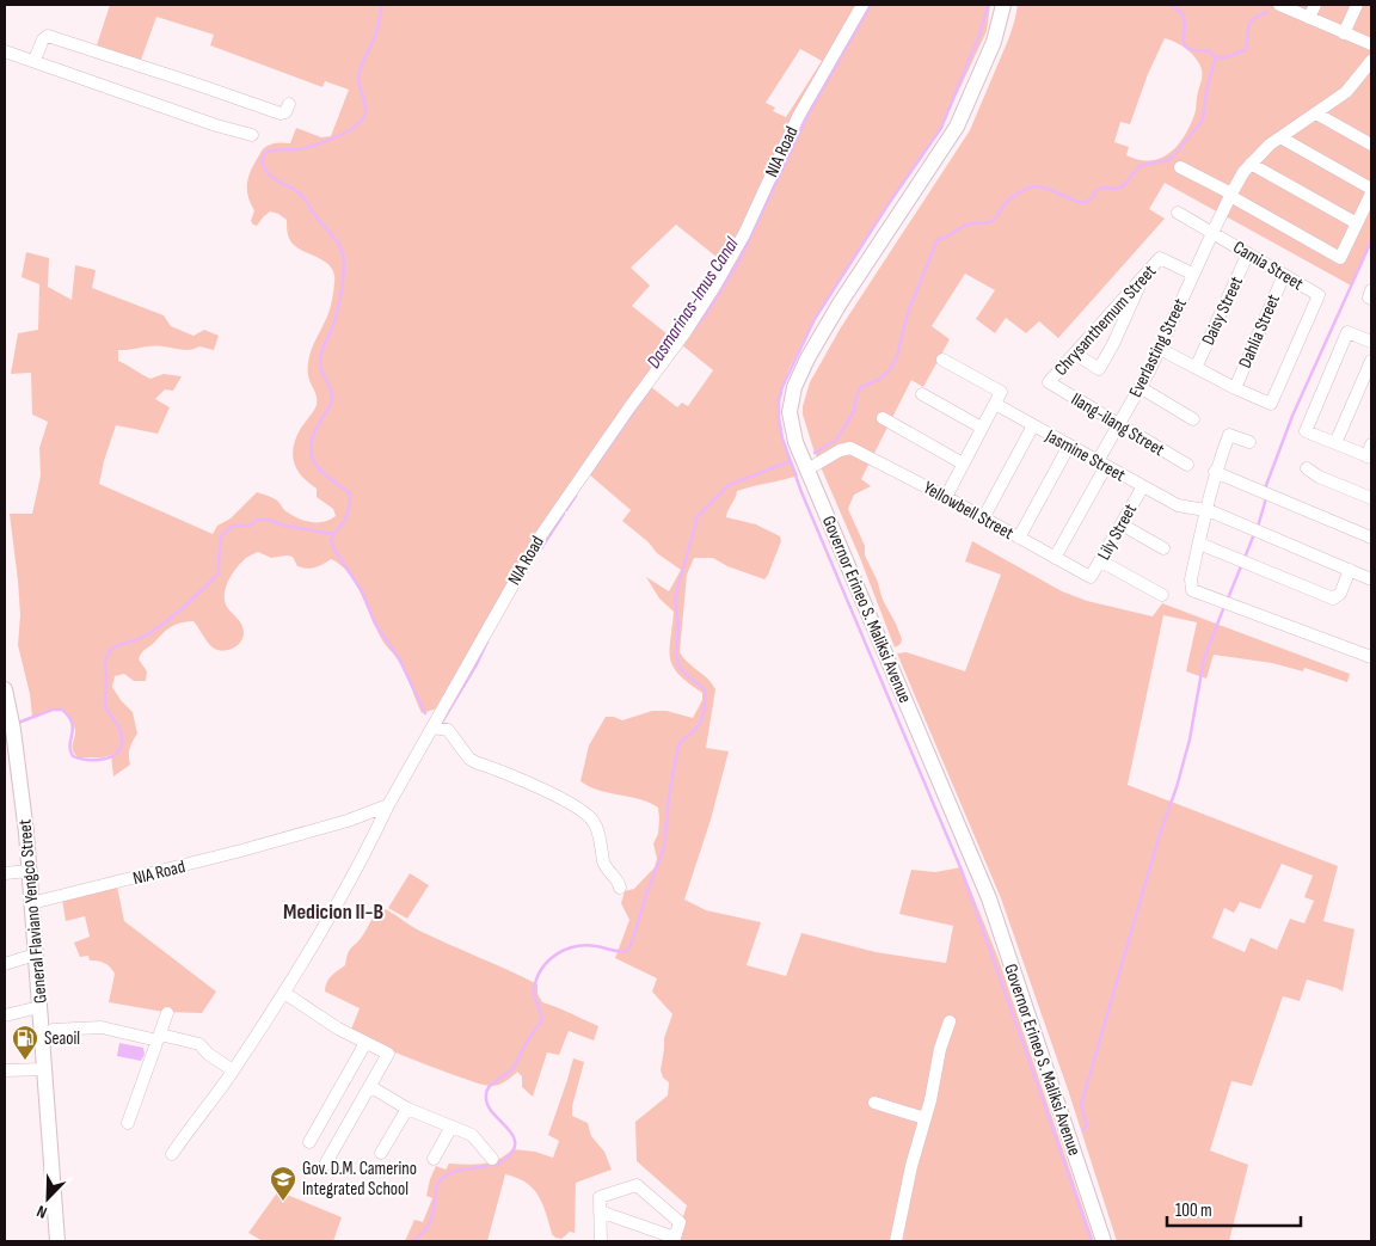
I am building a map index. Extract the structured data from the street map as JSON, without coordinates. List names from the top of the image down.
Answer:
{
  "streets": {
    "main road": ["Governor Erineo S. Maliksi Avenue", "General Flaviano Yengco Street"],
    "street": [
      "NIA Road",
      "Camia Street",
      "Daisy Street",
      "Chrysanthemum Street",
      "Dahlia Street",
      "Everlasting Street",
      "Ilang-ilang Street",
      "Jasmine Street",
      "Yellowbell Street",
      "Lily Street"
    ]
  },
  "crossings": [
    ["NIA Road", "General Flaviano Yengco Street"],
    ["Camia Street", "Daisy Street"],
    ["Camia Street", "Dahlia Street"],
    ["Camia Street", "Everlasting Street"],
    ["Chrysanthemum Street", "Everlasting Street"],
    ["Chrysanthemum Street", "Ilang-ilang Street"],
    ["Everlasting Street", "Ilang-ilang Street"],
    ["Everlasting Street", "Jasmine Street"],
    ["Everlasting Street", "Yellowbell Street"],
    ["Jasmine Street", "Lily Street"],
    ["Yellowbell Street", "Lily Street"],
    ["Yellowbell Street", "Governor Erineo S. Maliksi Avenue"]
  ],
  "districts": ["Medicion II-B"],
  "water": ["Dasmarinas-Imus Canal"],
  "places": {
    "fuel station": ["Seaoil"],
    "school or university": ["Gov. D.M. Camerino Integrated School"]
  },
  "scale_bar": "100 m",
  "north": "bottom left"
}
